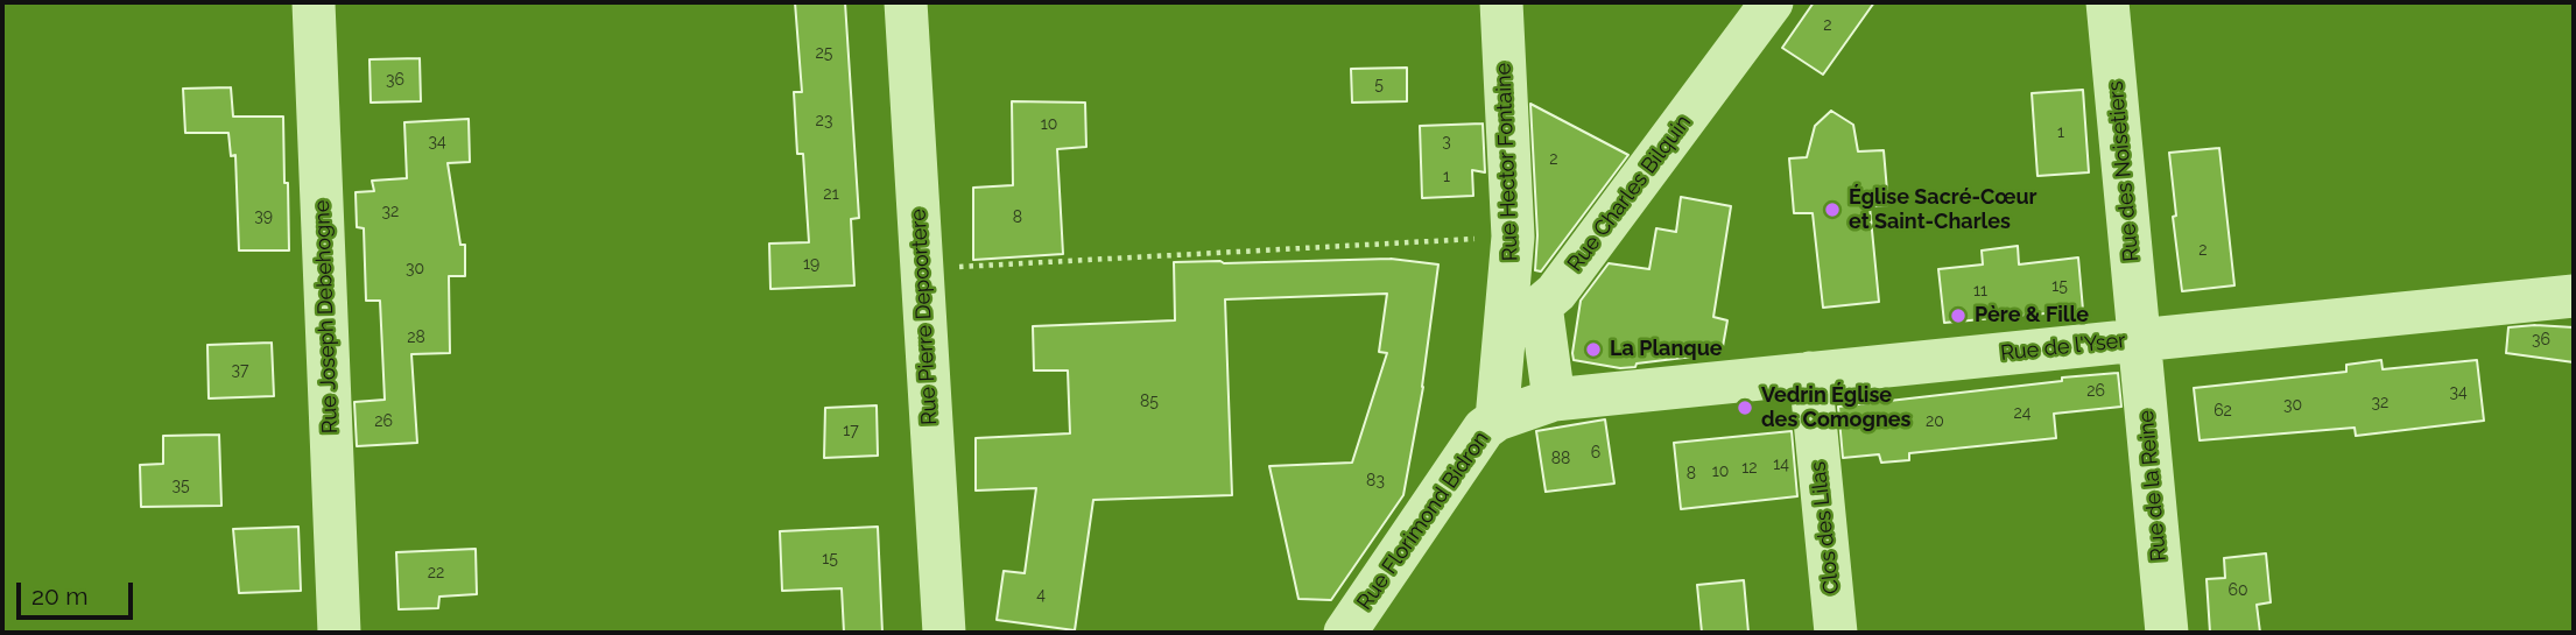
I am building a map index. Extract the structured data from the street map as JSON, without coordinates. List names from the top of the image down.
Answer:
{
  "streets": {
    "street": [
      "Rue Hector Fontaine",
      "Rue des Noisetiers",
      "Rue Charles Bilquin",
      "Rue Joseph Debehogne",
      "Rue Pierre Depoortere",
      "Rue de l'Yser",
      "Rue de la Reine",
      "Rue Florimond Bidron",
      "Clos des Lilas"
    ]
  },
  "crossings": [
    ["Rue Hector Fontaine", "Rue Charles Bilquin"],
    ["Rue Hector Fontaine", "Rue Florimond Bidron"],
    ["Rue des Noisetiers", "Rue de l'Yser"],
    ["Rue des Noisetiers", "Rue de la Reine"],
    ["Rue de l'Yser", "Rue de la Reine"],
    ["Rue de l'Yser", "Rue Florimond Bidron"],
    ["Rue de l'Yser", "Clos des Lilas"]
  ],
  "places": [
    "Église Sacré-Cœur et Saint-Charles",
    "Père & Fille",
    "La Planque",
    "Vedrin Église des Comognes"
  ],
  "house_numbers": [
    "2",
    "25",
    "36",
    "5",
    "23",
    "10",
    "1",
    "34",
    "3",
    "2",
    "1",
    "21",
    "32",
    "39",
    "8",
    "2",
    "19",
    "30",
    "15",
    "11",
    "28",
    "36",
    "37",
    "26",
    "34",
    "85",
    "32",
    "30",
    "62",
    "24",
    "26",
    "20",
    "17",
    "6",
    "88",
    "14",
    "12",
    "10",
    "8",
    "83",
    "35",
    "15",
    "22",
    "60",
    "4"
  ],
  "scale_bar": "20 m"
}
